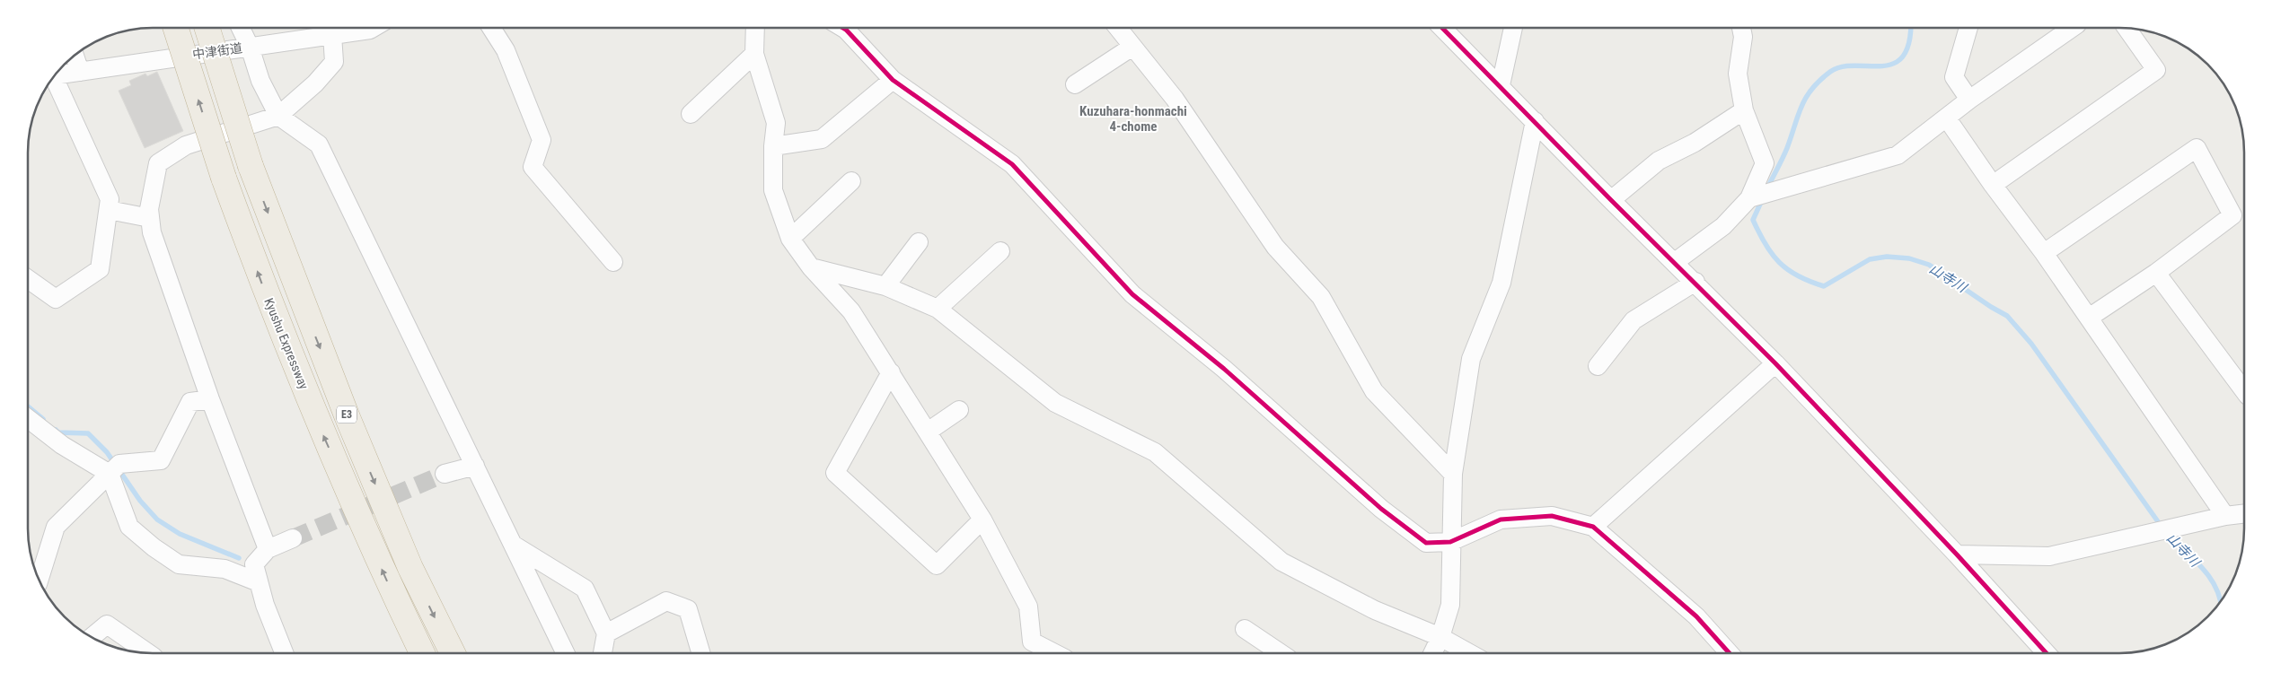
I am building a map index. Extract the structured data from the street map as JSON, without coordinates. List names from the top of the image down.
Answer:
{
  "streets": {
    "highway": ["Kyushu Expressway", "E3"],
    "street": ["中津街道"]
  },
  "districts": ["Kuzuhara-honmachi 4-chome"],
  "water": ["山寺川"]
}
